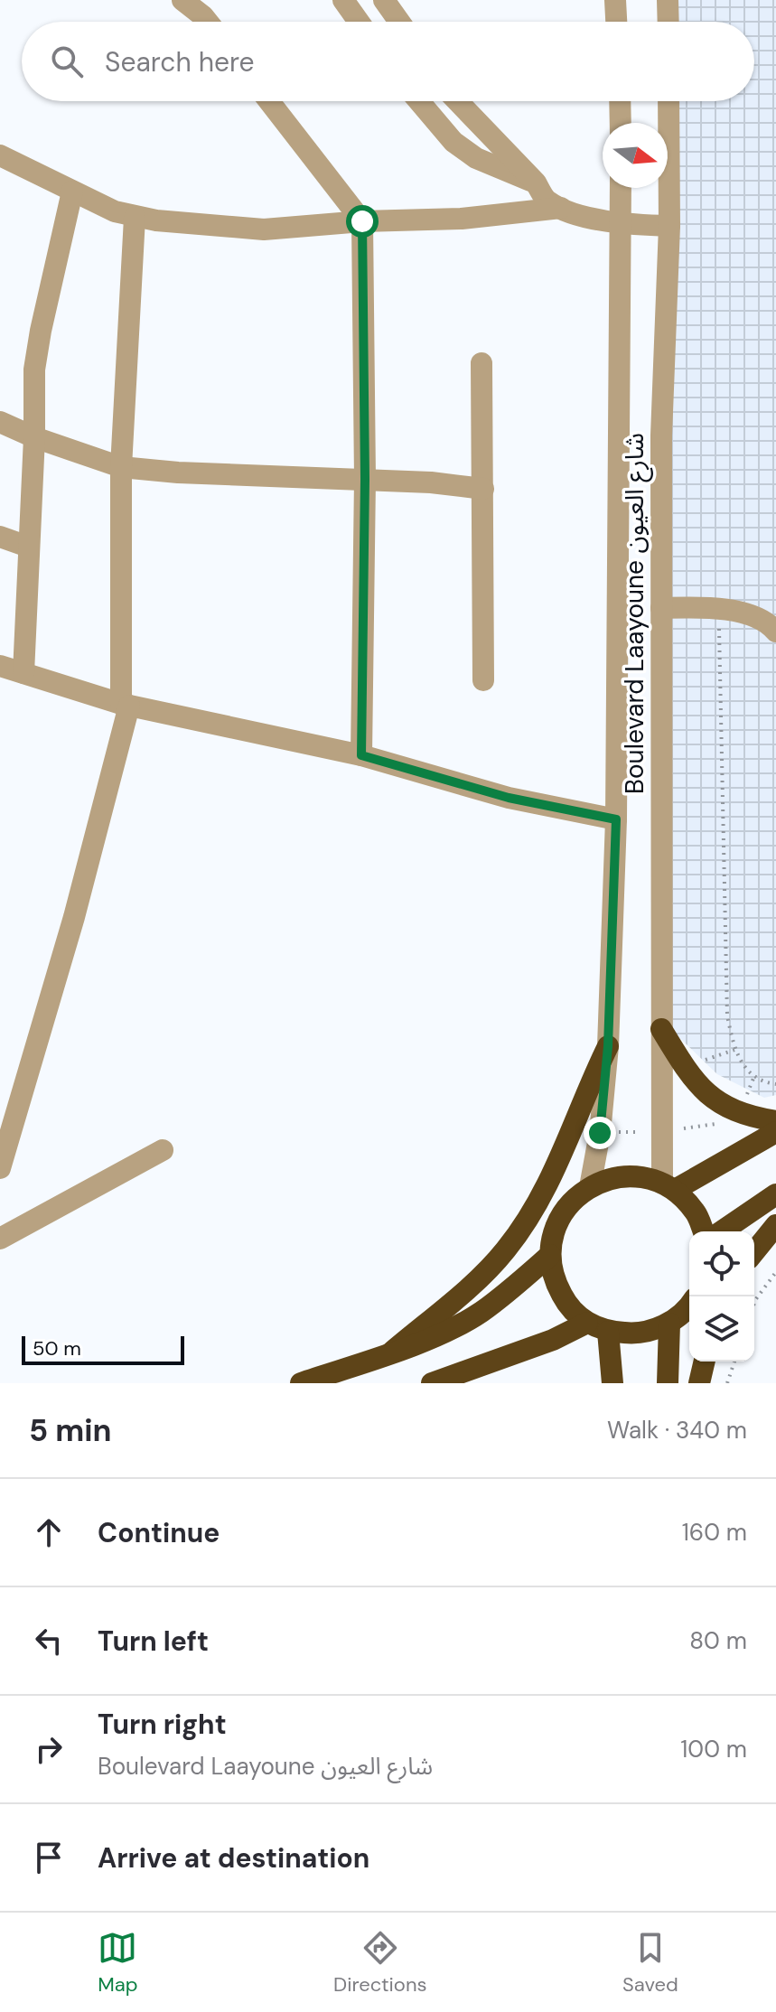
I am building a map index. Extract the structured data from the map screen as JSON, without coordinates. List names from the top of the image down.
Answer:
{
  "streets": {
    "street": ["Boulevard Laayoune شارع العيون"]
  },
  "scale_bar": "50 m",
  "north": "right",
  "page": {
    "search": "Search here",
    "scale": "50 m",
    "heading": ["5 min", "Walk · 340 m"],
    "list": [
      ["Continue", "160 m"],
      ["Turn left", "80 m"],
      ["Turn right", "Boulevard Laayoune شارع العيون", "100 m"],
      "Arrive at destination"
    ],
    "nav": ["Map", "Directions", "Saved"]
  }
}
